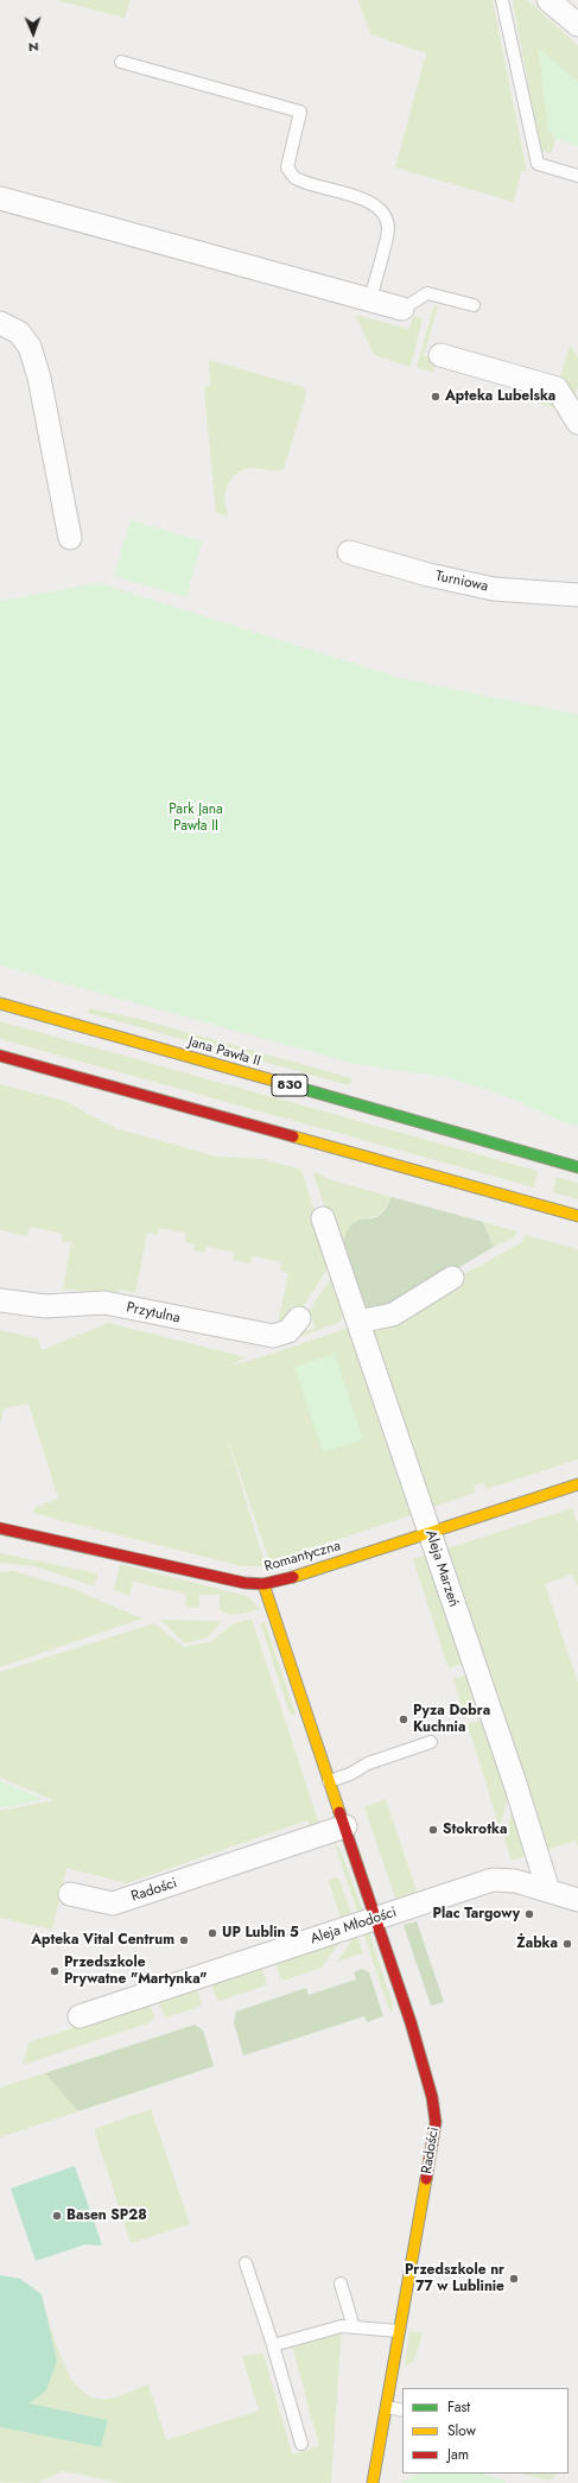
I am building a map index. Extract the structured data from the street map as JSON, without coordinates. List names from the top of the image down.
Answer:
{
  "streets": {
    "street": [
      "Turniowa",
      "Jana Pawła II",
      "830",
      "Przytulna",
      "Romantyczna",
      "Aleja Marzeń",
      "Radości",
      "Aleja Młodości"
    ]
  },
  "crossings": [
    ["Romantyczna", "Aleja Marzeń"],
    ["Romantyczna", "Radości"],
    ["Aleja Marzeń", "Aleja Młodości"],
    ["Radości", "Aleja Młodości"]
  ],
  "parks": ["Park Jana Pawła II"],
  "places": [
    "Apteka Lubelska",
    "Pyza Dobra Kuchnia",
    "Stokrotka",
    "Plac Targowy",
    "UP Lublin 5",
    "Apteka Vital Centrum",
    "Żabka",
    "Przedszkole Prywatne \"Martynka\"",
    "Basen SP28",
    "Przedszkole nr 77 w Lublinie"
  ],
  "legend": ["Fast", "Slow", "Jam"],
  "north": "bottom"
}
